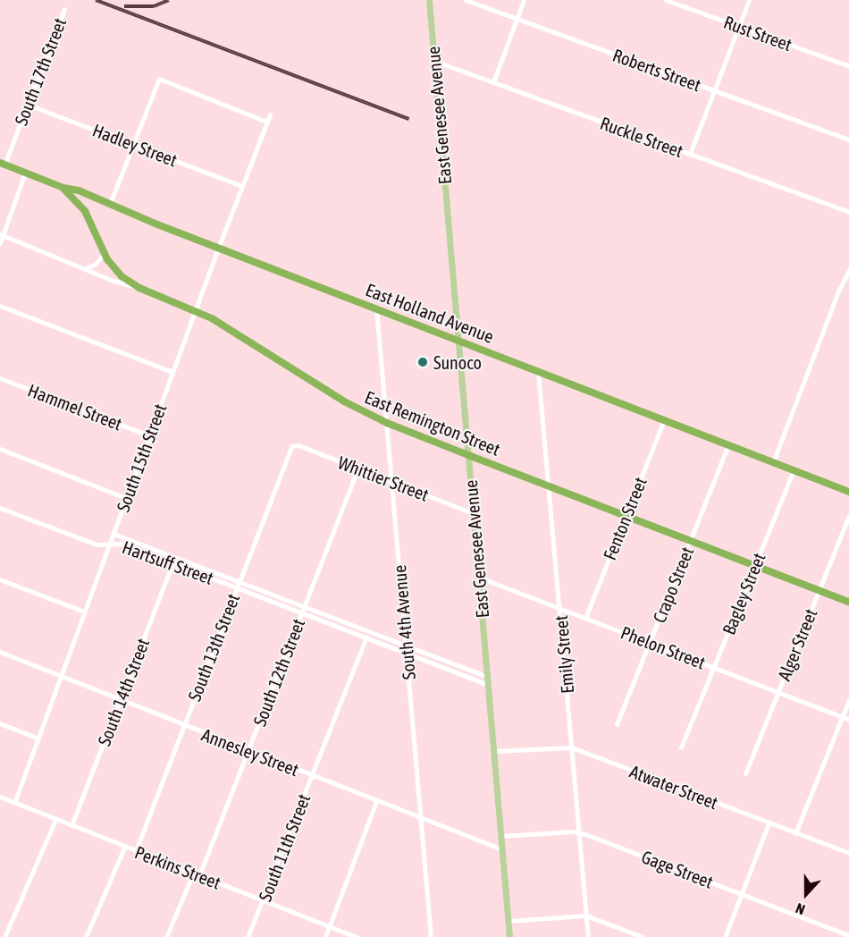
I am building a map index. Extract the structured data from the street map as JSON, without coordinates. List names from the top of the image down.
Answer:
{
  "streets": {
    "highway": ["East Holland Avenue", "East Remington Street"],
    "main road": ["East Genesee Avenue"],
    "street": [
      "Rust Street",
      "Roberts Street",
      "South 17th Street",
      "Ruckle Street",
      "Hadley Street",
      "Hammel Street",
      "South 15th Street",
      "Whittier Street",
      "Fenton Street",
      "Hartsuff Street",
      "Crapo Street",
      "Bagley Street",
      "South 4th Avenue",
      "Alger Street",
      "South 13th Street",
      "Phelon Street",
      "Emily Street",
      "South 12th Street",
      "South 14th Street",
      "Annesley Street",
      "Atwater Street",
      "South 11th Street",
      "Perkins Street",
      "Gage Street"
    ]
  },
  "crossings": [
    ["South 17th Street", "Hadley Street"],
    ["South 17th Street", "East Holland Avenue"],
    ["East Genesee Avenue", "Ruckle Street"],
    ["East Genesee Avenue", "East Holland Avenue"],
    ["East Genesee Avenue", "East Remington Street"],
    ["East Genesee Avenue", "Whittier Street"],
    ["East Genesee Avenue", "Hartsuff Street"],
    ["East Genesee Avenue", "Phelon Street"],
    ["East Genesee Avenue", "Annesley Street"],
    ["East Genesee Avenue", "Atwater Street"],
    ["East Genesee Avenue", "Gage Street"],
    ["Hadley Street", "South 15th Street"],
    ["East Holland Avenue", "East Remington Street"],
    ["East Holland Avenue", "South 15th Street"],
    ["East Holland Avenue", "Fenton Street"],
    ["East Holland Avenue", "Crapo Street"],
    ["East Holland Avenue", "Bagley Street"],
    ["East Holland Avenue", "South 4th Avenue"],
    ["East Holland Avenue", "Emily Street"],
    ["Hammel Street", "South 15th Street"],
    ["East Remington Street", "South 15th Street"],
    ["East Remington Street", "Fenton Street"],
    ["East Remington Street", "Crapo Street"],
    ["East Remington Street", "Bagley Street"],
    ["East Remington Street", "South 4th Avenue"],
    ["East Remington Street", "Alger Street"],
    ["East Remington Street", "Emily Street"],
    ["South 15th Street", "Hartsuff Street"],
    ["South 15th Street", "Annesley Street"],
    ["South 15th Street", "Perkins Street"],
    ["Whittier Street", "South 4th Avenue"],
    ["Whittier Street", "South 13th Street"],
    ["Whittier Street", "South 12th Street"],
    ["Fenton Street", "Phelon Street"],
    ["Hartsuff Street", "South 4th Avenue"],
    ["Hartsuff Street", "South 13th Street"],
    ["Hartsuff Street", "South 12th Street"],
    ["Hartsuff Street", "South 14th Street"],
    ["Hartsuff Street", "South 11th Street"],
    ["Crapo Street", "Phelon Street"],
    ["Bagley Street", "Phelon Street"],
    ["South 4th Avenue", "Annesley Street"],
    ["Alger Street", "Phelon Street"],
    ["South 13th Street", "Annesley Street"],
    ["South 13th Street", "Perkins Street"],
    ["Phelon Street", "Emily Street"],
    ["Emily Street", "Atwater Street"],
    ["Emily Street", "Gage Street"],
    ["South 12th Street", "Annesley Street"],
    ["South 12th Street", "Perkins Street"],
    ["South 14th Street", "Annesley Street"],
    ["South 14th Street", "Perkins Street"],
    ["Annesley Street", "South 11th Street"],
    ["South 11th Street", "Perkins Street"]
  ],
  "places": ["Sunoco"],
  "north": "bottom"
}
